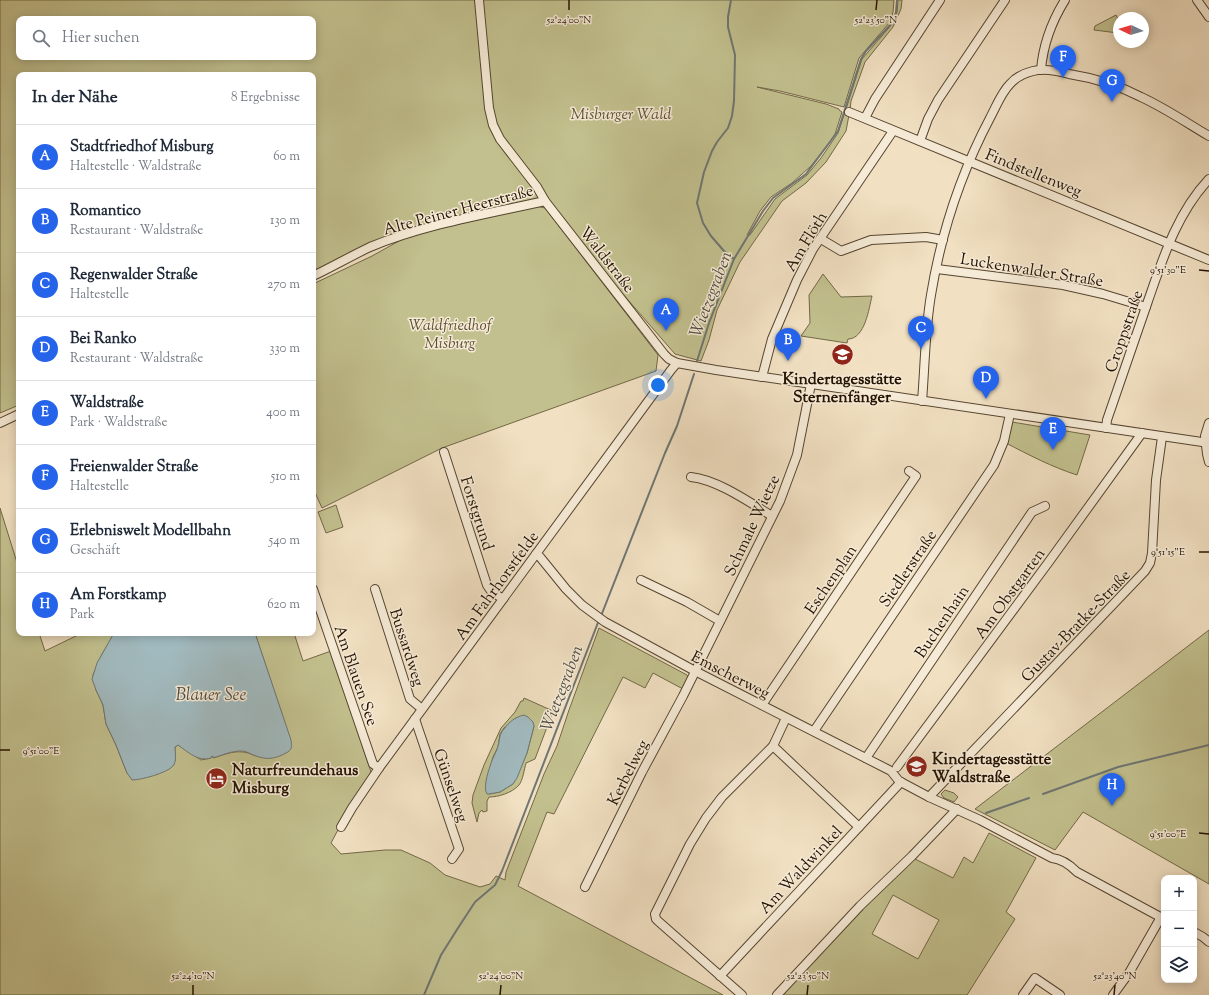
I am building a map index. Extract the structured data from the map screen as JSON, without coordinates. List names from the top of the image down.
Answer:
{
  "streets": {
    "street": [
      "Findstellenweg",
      "Alte Peiner Heerstraße",
      "Am Flöth",
      "Waldstraße",
      "Luckenwalder Straße",
      "Croppstraße",
      "Forstgrund",
      "Schmale Wietze",
      "Siedlerstraße",
      "Eschenplan",
      "Am Fahrhorstfelde",
      "Am Obstgarten",
      "Buchenhain",
      "Gustav-Bratke-Straße",
      "Bussardweg",
      "Emscherweg",
      "Am Blauen See",
      "Kerbelweg",
      "Günselweg",
      "Am Waldwinkel"
    ]
  },
  "crossings": [
    ["Findstellenweg", "Am Flöth"],
    ["Findstellenweg", "Croppstraße"],
    ["Alte Peiner Heerstraße", "Waldstraße"],
    ["Am Flöth", "Waldstraße"],
    ["Waldstraße", "Croppstraße"],
    ["Waldstraße", "Schmale Wietze"],
    ["Waldstraße", "Siedlerstraße"],
    ["Waldstraße", "Am Fahrhorstfelde"],
    ["Waldstraße", "Am Obstgarten"],
    ["Waldstraße", "Gustav-Bratke-Straße"],
    ["Luckenwalder Straße", "Croppstraße"],
    ["Forstgrund", "Am Fahrhorstfelde"],
    ["Schmale Wietze", "Emscherweg"],
    ["Schmale Wietze", "Kerbelweg"],
    ["Siedlerstraße", "Emscherweg"],
    ["Eschenplan", "Emscherweg"],
    ["Am Fahrhorstfelde", "Bussardweg"],
    ["Am Fahrhorstfelde", "Emscherweg"],
    ["Am Fahrhorstfelde", "Am Blauen See"],
    ["Am Fahrhorstfelde", "Günselweg"],
    ["Buchenhain", "Emscherweg"],
    ["Gustav-Bratke-Straße", "Emscherweg"],
    ["Emscherweg", "Kerbelweg"],
    ["Emscherweg", "Am Waldwinkel"]
  ],
  "water": ["Wietzegraben", "Blauer See"],
  "parks": ["Misburger Wald", "Waldfriedhof Misburg"],
  "places": {
    "school or university": ["Kindertagesstätte Sternenfänger", "Kindertagesstätte Waldstraße"],
    "hotel": ["Naturfreundehaus Misburg"]
  },
  "north": "left",
  "page": {
    "search": "Hier suchen",
    "pins": [
      "F",
      "G",
      "A",
      "C",
      "B",
      "D",
      "E",
      "H"
    ],
    "heading": ["In der Nähe", "8 Ergebnisse"],
    "list": [
      {
        "mark": "A",
        "name": "Stadtfriedhof Misburg",
        "note": "Haltestelle · Waldstraße",
        "value": "60 m"
      },
      {
        "mark": "B",
        "name": "Romantico",
        "note": "Restaurant · Waldstraße",
        "value": "130 m"
      },
      {
        "mark": "C",
        "name": "Regenwalder Straße",
        "note": "Haltestelle",
        "value": "270 m"
      },
      {
        "mark": "D",
        "name": "Bei Ranko",
        "note": "Restaurant · Waldstraße",
        "value": "330 m"
      },
      {
        "mark": "E",
        "name": "Waldstraße",
        "note": "Park · Waldstraße",
        "value": "400 m"
      },
      {
        "mark": "F",
        "name": "Freienwalder Straße",
        "note": "Haltestelle",
        "value": "510 m"
      },
      {
        "mark": "G",
        "name": "Erlebniswelt Modellbahn",
        "note": "Geschäft",
        "value": "540 m"
      },
      {
        "mark": "H",
        "name": "Am Forstkamp",
        "note": "Park",
        "value": "620 m"
      }
    ],
    "map_buttons": ["+", "−"]
  },
  "coordinates": [
    "52°24'00\"N",
    "52°23'50\"N",
    "9°51'30\"E",
    "9°51'15\"E",
    "9°51'00\"E",
    "52°24'10\"N",
    "52°23'40\"N"
  ]
}
